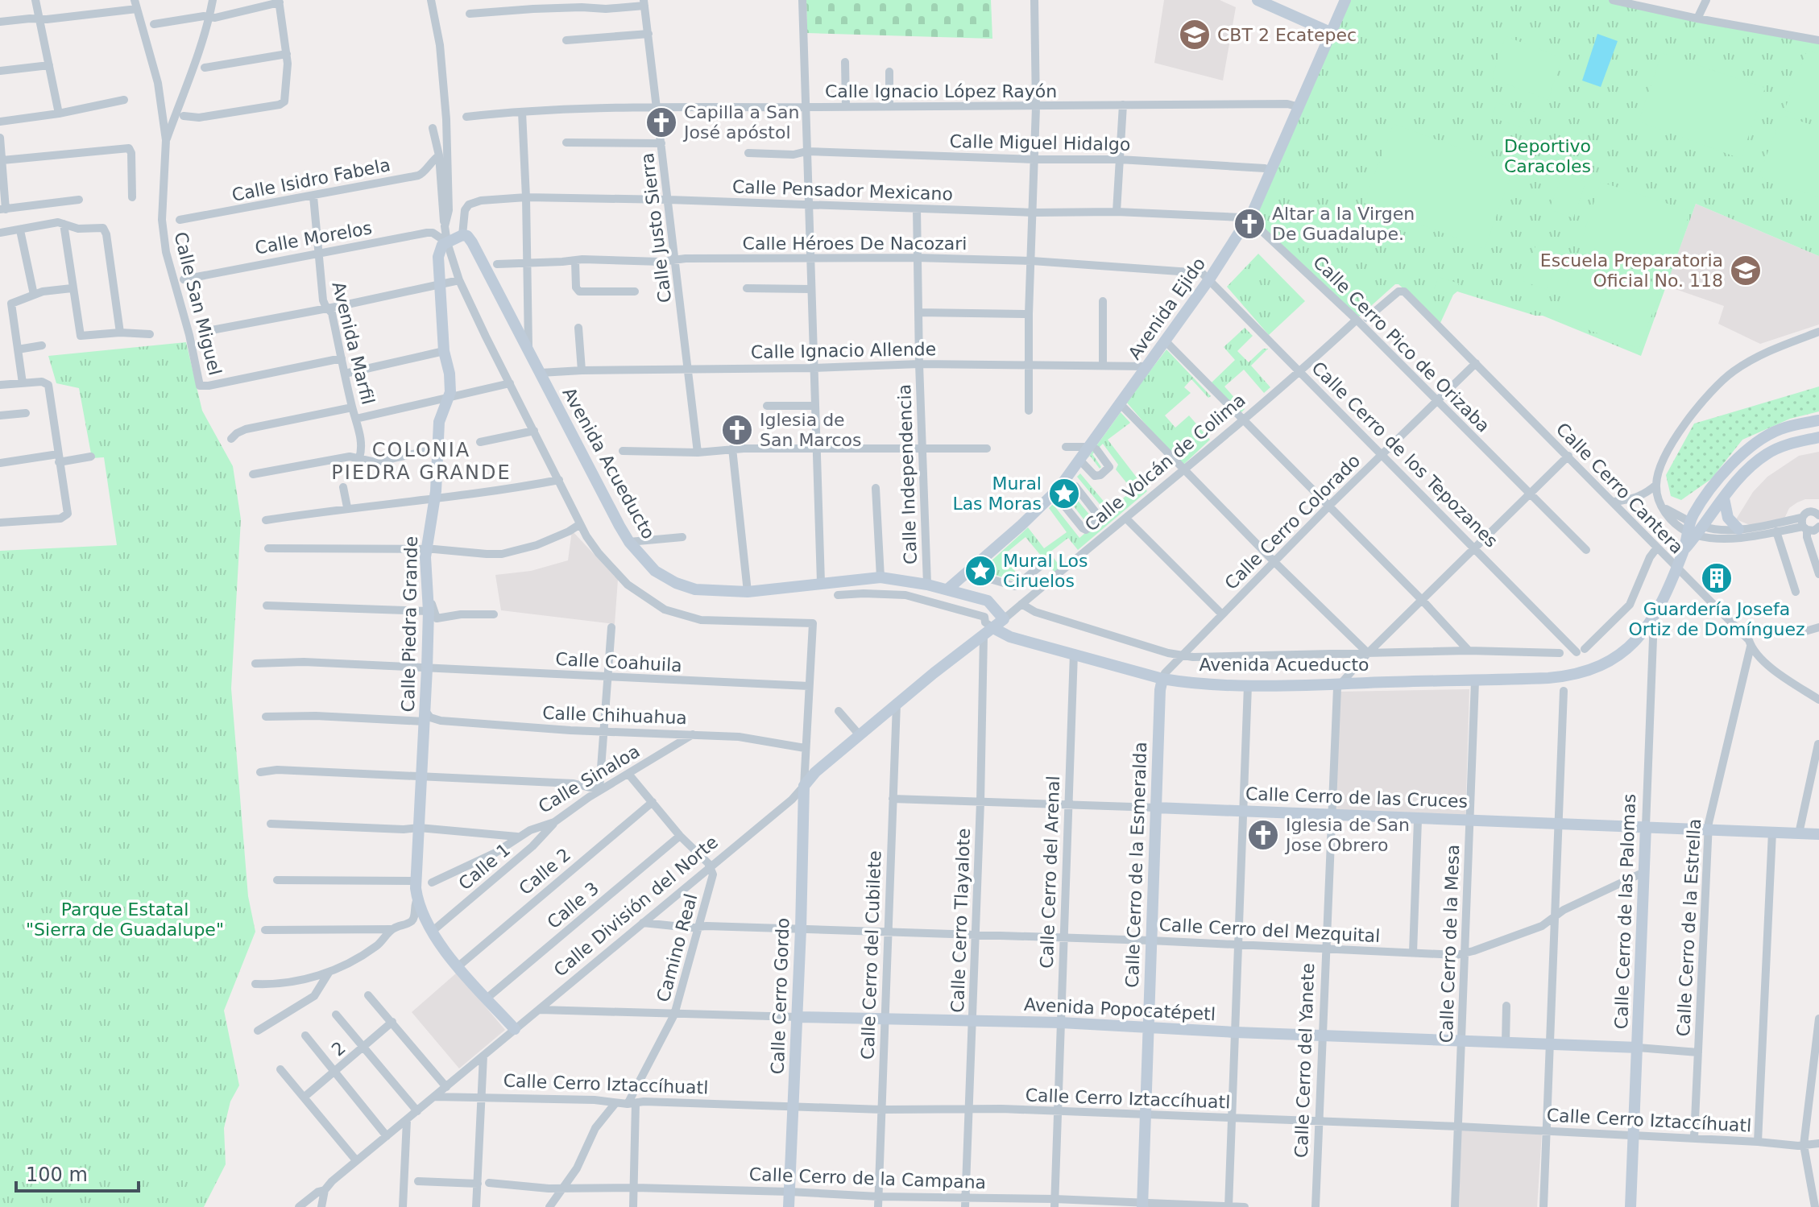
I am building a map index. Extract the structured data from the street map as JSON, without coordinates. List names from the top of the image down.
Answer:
{
  "streets": {
    "street": [
      "Calle Ignacio López Rayón",
      "Calle Miguel Hidalgo",
      "Calle Isidro Fabela",
      "Calle Pensador Mexicano",
      "Calle Justo Sierra",
      "Calle Morelos",
      "Calle Héroes De Nacozari",
      "Calle San Miguel",
      "Avenida Ejido",
      "Avenida Marfil",
      "Calle Cerro Pico de Orizaba",
      "Calle Ignacio Allende",
      "Calle Cerro de los Tepozanes",
      "Calle Volcán de Colima",
      "Avenida Acueducto",
      "Calle Independencia",
      "Calle Cerro Cantera",
      "Calle Cerro Colorado",
      "Calle Piedra Grande",
      "Calle Coahuila",
      "Calle Chihuahua",
      "Calle Sinaloa",
      "Calle Cerro de las Cruces",
      "Calle Cerro de la Esmeralda",
      "Calle 1",
      "Calle 2",
      "Calle Cerro del Arenal",
      "Calle 3",
      "Calle División del Norte",
      "Calle Cerro de las Palomas",
      "Calle Cerro Tlayalote",
      "Calle Cerro de la Estrella",
      "Calle Cerro del Mezquital",
      "Calle Cerro de la Mesa",
      "Camino Real",
      "Calle Cerro del Cubilete",
      "Calle Cerro Gordo",
      "Avenida Popocatépetl",
      "2",
      "Calle Cerro del Yanete",
      "Calle Cerro Iztaccíhuatl",
      "Calle Cerro de la Campana"
    ]
  },
  "crossings": [
    ["Calle Ignacio López Rayón", "Calle Justo Sierra"],
    ["Calle Ignacio López Rayón", "Avenida Ejido"],
    ["Calle Miguel Hidalgo", "Avenida Ejido"],
    ["Calle Isidro Fabela", "Avenida Marfil"],
    ["Calle Pensador Mexicano", "Calle Justo Sierra"],
    ["Calle Pensador Mexicano", "Avenida Ejido"],
    ["Calle Pensador Mexicano", "Calle Cerro Pico de Orizaba"],
    ["Calle Pensador Mexicano", "Avenida Acueducto"],
    ["Calle Pensador Mexicano", "Calle Independencia"],
    ["Calle Justo Sierra", "Calle Héroes De Nacozari"],
    ["Calle Justo Sierra", "Calle Ignacio Allende"],
    ["Calle Morelos", "Avenida Marfil"],
    ["Calle Morelos", "Calle Piedra Grande"],
    ["Calle Héroes De Nacozari", "Avenida Ejido"],
    ["Calle Héroes De Nacozari", "Calle Cerro de los Tepozanes"],
    ["Calle Héroes De Nacozari", "Calle Independencia"],
    ["Calle San Miguel", "Avenida Marfil"],
    ["Avenida Ejido", "Calle Cerro Pico de Orizaba"],
    ["Avenida Ejido", "Calle Ignacio Allende"],
    ["Avenida Ejido", "Calle Cerro de los Tepozanes"],
    ["Avenida Ejido", "Avenida Acueducto"],
    ["Calle Cerro Pico de Orizaba", "Calle Volcán de Colima"],
    ["Calle Cerro Pico de Orizaba", "Calle Cerro Colorado"],
    ["Calle Ignacio Allende", "Avenida Acueducto"],
    ["Calle Ignacio Allende", "Calle Independencia"],
    ["Calle Cerro de los Tepozanes", "Calle Volcán de Colima"],
    ["Calle Cerro de los Tepozanes", "Calle Cerro Cantera"],
    ["Calle Cerro de los Tepozanes", "Calle Cerro Colorado"],
    ["Calle Volcán de Colima", "Avenida Acueducto"],
    ["Calle Volcán de Colima", "Calle División del Norte"],
    ["Calle Volcán de Colima", "Calle Cerro Tlayalote"],
    ["Avenida Acueducto", "Calle Independencia"],
    ["Avenida Acueducto", "Calle Cerro Cantera"],
    ["Avenida Acueducto", "Calle Cerro Colorado"],
    ["Avenida Acueducto", "Calle Cerro de la Esmeralda"],
    ["Avenida Acueducto", "Calle Cerro del Arenal"],
    ["Avenida Acueducto", "Calle División del Norte"],
    ["Avenida Acueducto", "Calle Cerro de las Palomas"],
    ["Avenida Acueducto", "Calle Cerro Tlayalote"],
    ["Avenida Acueducto", "Calle Cerro de la Mesa"],
    ["Avenida Acueducto", "Calle Cerro del Yanete"],
    ["Calle Cerro Cantera", "Calle Cerro Colorado"],
    ["Calle Cerro Cantera", "Calle Cerro de la Estrella"],
    ["Calle Cerro Colorado", "Calle Cerro de la Esmeralda"],
    ["Calle Piedra Grande", "Calle Coahuila"],
    ["Calle Piedra Grande", "Calle Chihuahua"],
    ["Calle Piedra Grande", "Calle 1"],
    ["Calle Piedra Grande", "Calle 2"],
    ["Calle Piedra Grande", "Calle 3"],
    ["Calle Piedra Grande", "Calle División del Norte"],
    ["Calle Chihuahua", "Calle Sinaloa"],
    ["Calle Sinaloa", "Calle 1"],
    ["Calle Cerro de las Cruces", "Calle Cerro de la Esmeralda"],
    ["Calle Cerro de las Cruces", "Calle Cerro del Arenal"],
    ["Calle Cerro de las Cruces", "Calle Cerro de las Palomas"],
    ["Calle Cerro de las Cruces", "Calle Cerro Tlayalote"],
    ["Calle Cerro de las Cruces", "Calle Cerro de la Estrella"],
    ["Calle Cerro de las Cruces", "Calle Cerro de la Mesa"],
    ["Calle Cerro de las Cruces", "Calle Cerro del Cubilete"],
    ["Calle Cerro de las Cruces", "Calle Cerro del Yanete"],
    ["Calle Cerro de la Esmeralda", "Calle Cerro del Mezquital"],
    ["Calle Cerro de la Esmeralda", "Avenida Popocatépetl"],
    ["Calle Cerro de la Esmeralda", "Calle Cerro Iztaccíhuatl"],
    ["Calle Cerro de la Esmeralda", "Calle Cerro de la Campana"],
    ["Calle Cerro del Arenal", "Calle Cerro del Mezquital"],
    ["Calle Cerro del Arenal", "Avenida Popocatépetl"],
    ["Calle Cerro del Arenal", "Calle Cerro Iztaccíhuatl"],
    ["Calle Cerro del Arenal", "Calle Cerro de la Campana"],
    ["Calle División del Norte", "Calle Cerro Tlayalote"],
    ["Calle División del Norte", "Calle Cerro del Mezquital"],
    ["Calle División del Norte", "Camino Real"],
    ["Calle División del Norte", "Calle Cerro del Cubilete"],
    ["Calle División del Norte", "Calle Cerro Gordo"],
    ["Calle División del Norte", "Avenida Popocatépetl"],
    ["Calle División del Norte", "Calle Cerro Iztaccíhuatl"],
    ["Calle Cerro de las Palomas", "Calle Cerro del Mezquital"],
    ["Calle Cerro de las Palomas", "Avenida Popocatépetl"],
    ["Calle Cerro de las Palomas", "Calle Cerro Iztaccíhuatl"],
    ["Calle Cerro Tlayalote", "Calle Cerro del Mezquital"],
    ["Calle Cerro Tlayalote", "Avenida Popocatépetl"],
    ["Calle Cerro Tlayalote", "Calle Cerro Iztaccíhuatl"],
    ["Calle Cerro Tlayalote", "Calle Cerro de la Campana"],
    ["Calle Cerro de la Estrella", "Avenida Popocatépetl"],
    ["Calle Cerro de la Estrella", "Calle Cerro Iztaccíhuatl"],
    ["Calle Cerro del Mezquital", "Calle Cerro de la Mesa"],
    ["Calle Cerro del Mezquital", "Camino Real"],
    ["Calle Cerro del Mezquital", "Calle Cerro del Cubilete"],
    ["Calle Cerro del Mezquital", "Calle Cerro Gordo"],
    ["Calle Cerro del Mezquital", "Calle Cerro del Yanete"],
    ["Calle Cerro de la Mesa", "Avenida Popocatépetl"],
    ["Calle Cerro de la Mesa", "Calle Cerro Iztaccíhuatl"],
    ["Camino Real", "Avenida Popocatépetl"],
    ["Camino Real", "Calle Cerro Iztaccíhuatl"],
    ["Calle Cerro del Cubilete", "Avenida Popocatépetl"],
    ["Calle Cerro del Cubilete", "Calle Cerro Iztaccíhuatl"],
    ["Calle Cerro del Cubilete", "Calle Cerro de la Campana"],
    ["Calle Cerro Gordo", "Avenida Popocatépetl"],
    ["Calle Cerro Gordo", "Calle Cerro Iztaccíhuatl"],
    ["Calle Cerro Gordo", "Calle Cerro de la Campana"],
    ["Avenida Popocatépetl", "Calle Cerro del Yanete"],
    ["Calle Cerro del Yanete", "Calle Cerro Iztaccíhuatl"]
  ],
  "districts": ["COLONIA PIEDRA GRANDE"],
  "parks": ["Deportivo Caracoles", "Parque Estatal \"Sierra de Guadalupe\""],
  "places": {
    "school or university": ["CBT 2 Ecatepec", "Escuela Preparatoria Oficial No. 118"],
    "church": [
      "Capilla a San José apóstol",
      "Altar a la Virgen De Guadalupe.",
      "Iglesia de San Marcos",
      "Iglesia de San Jose Obrero"
    ],
    "place": ["Mural Las Moras", "Mural Los Ciruelos"],
    "building": ["Guardería Josefa Ortiz de Domínguez"]
  },
  "scale_bar": "100 m"
}
